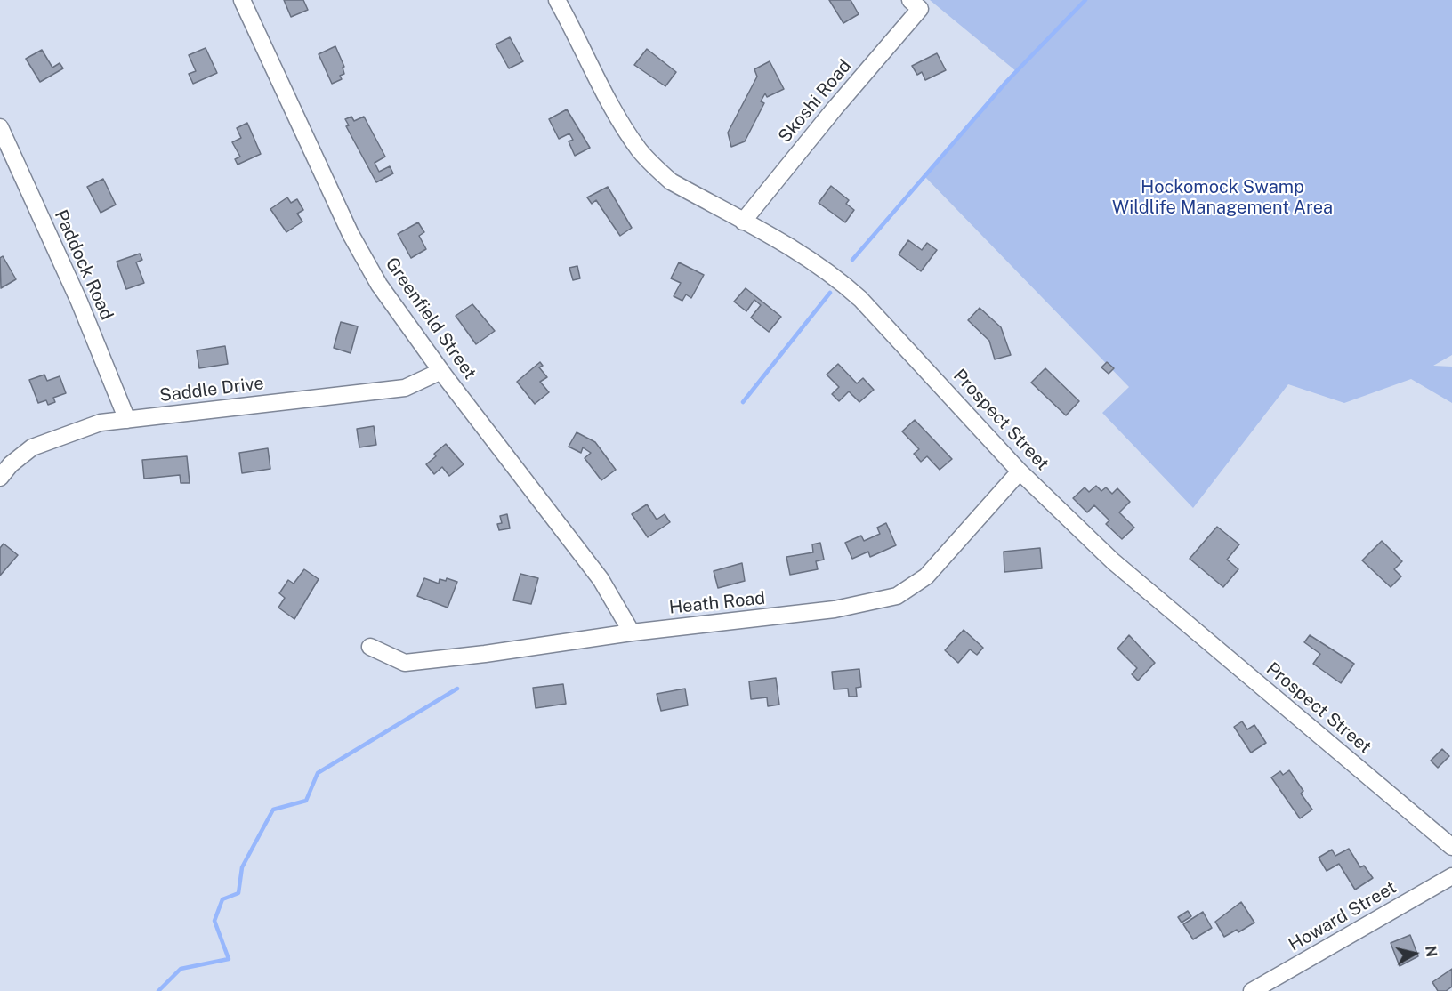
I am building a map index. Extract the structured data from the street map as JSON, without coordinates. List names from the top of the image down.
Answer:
{
  "streets": {
    "street": [
      "Skoshi Road",
      "Paddock Road",
      "Greenfield Street",
      "Saddle Drive",
      "Prospect Street",
      "Heath Road",
      "Howard Street"
    ]
  },
  "crossings": [
    ["Skoshi Road", "Prospect Street"],
    ["Paddock Road", "Saddle Drive"],
    ["Greenfield Street", "Saddle Drive"],
    ["Greenfield Street", "Heath Road"],
    ["Prospect Street", "Heath Road"]
  ],
  "parks": ["Hockomock Swamp Wildlife Management Area"],
  "north": "right"
}
